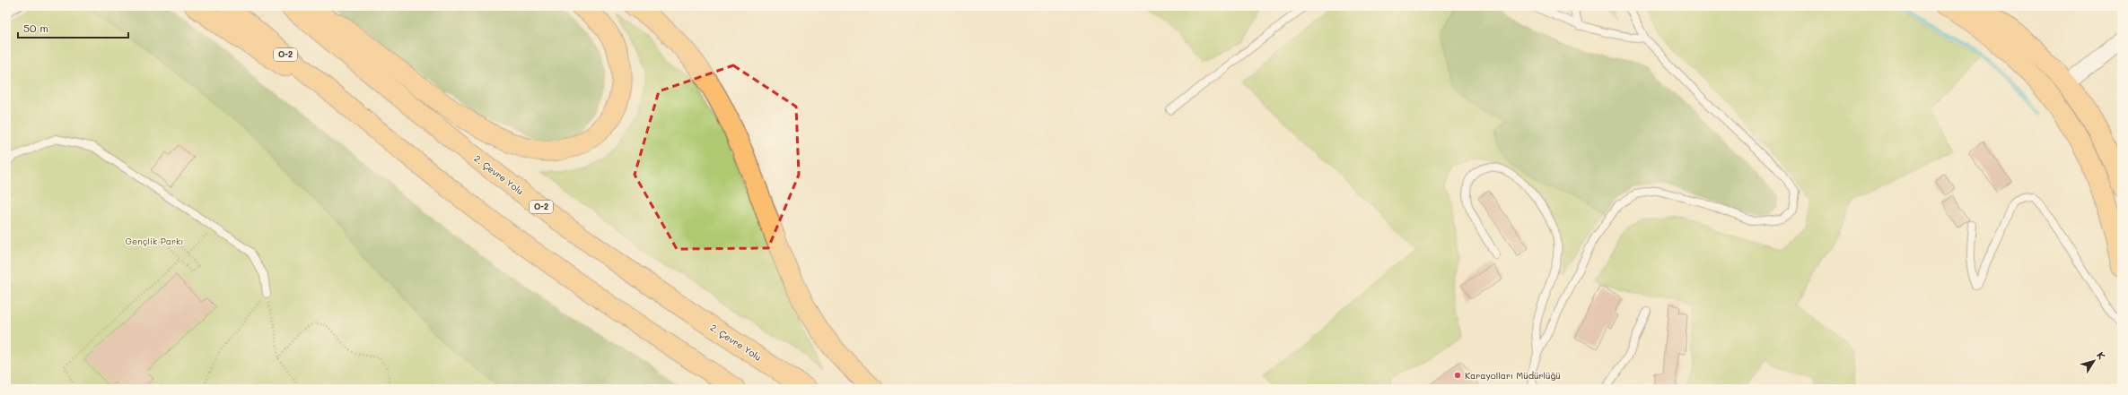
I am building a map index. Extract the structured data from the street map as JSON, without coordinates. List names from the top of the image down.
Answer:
{
  "streets": {
    "main road": ["O-2", "2. Çevre Yolu"]
  },
  "parks": ["Gençlik Parkı"],
  "places": ["Karayolları Müdürlüğü"],
  "scale_bar": "50 m",
  "north": "top right"
}
